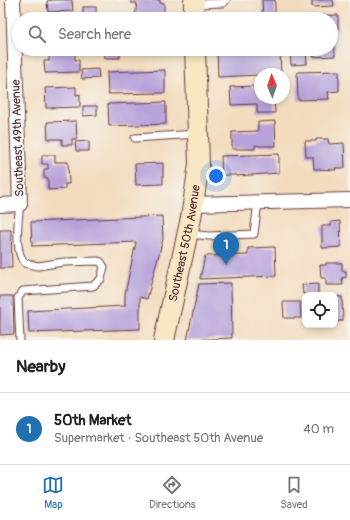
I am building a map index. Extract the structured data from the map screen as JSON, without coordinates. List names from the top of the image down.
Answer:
{
  "streets": {
    "main road": ["Southeast 50th Avenue"],
    "street": ["Southeast 49th Avenue"]
  },
  "north": "top",
  "page": {
    "search": "Search here",
    "pins": "1",
    "heading": "Nearby",
    "list": [
      {
        "mark": "1",
        "name": "50th Market",
        "note": "Supermarket · Southeast 50th Avenue",
        "value": "40 m"
      }
    ],
    "nav": ["Map", "Directions", "Saved"]
  }
}
